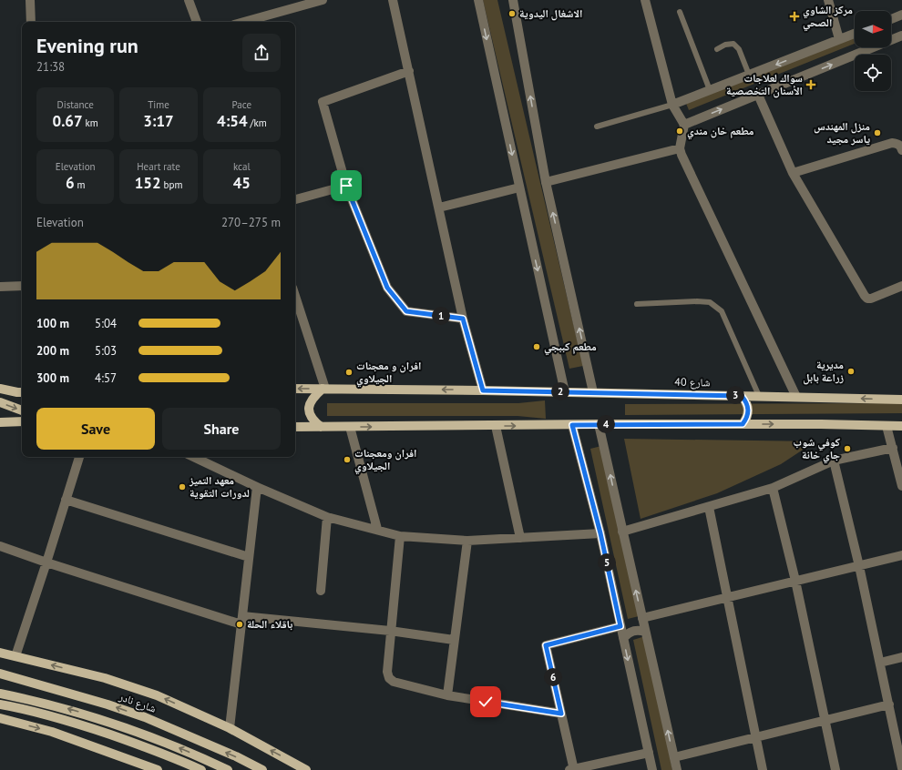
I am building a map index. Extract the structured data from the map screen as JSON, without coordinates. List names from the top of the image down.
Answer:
{
  "streets": {
    "main road": ["شارع 40", "شارع نادر"]
  },
  "places": {
    "other": [
      "الاشغال اليدوية",
      "مطعم خان مندي",
      "منزل المهندس ياسر مجيد",
      "مطعم كببجي",
      "مديرية زراعة بابل",
      "افران و معجنات الجيلاوي",
      "كوفي شوب جاي خانة",
      "افران ومعجنات الجيلاوي",
      "معهد التميز لدورات التقوية",
      "باقلاء الحلة"
    ],
    "health": ["مركز الشاوي الصحي", "سواك لعلاجات الأسنان التخصصية"]
  },
  "north": "right",
  "page": {
    "heading": ["Evening run", "21:38"],
    "stats": [
      ["Distance", "0.67 km"],
      ["Time", "3:17"],
      ["Pace", "4:54 /km"],
      ["Elevation", "6 m"],
      ["Heart rate", "152 bpm"],
      ["kcal", "45"]
    ],
    "chart": ["Elevation", "270–275 m"],
    "pins": [
      "1",
      "2",
      "3",
      "4",
      "5",
      "6"
    ],
    "list": [
      {
        "name": "100 m",
        "note": "5:04"
      },
      {
        "name": "200 m",
        "note": "5:03"
      },
      {
        "name": "300 m",
        "note": "4:57"
      }
    ],
    "buttons": ["Save", "Share"]
  }
}
